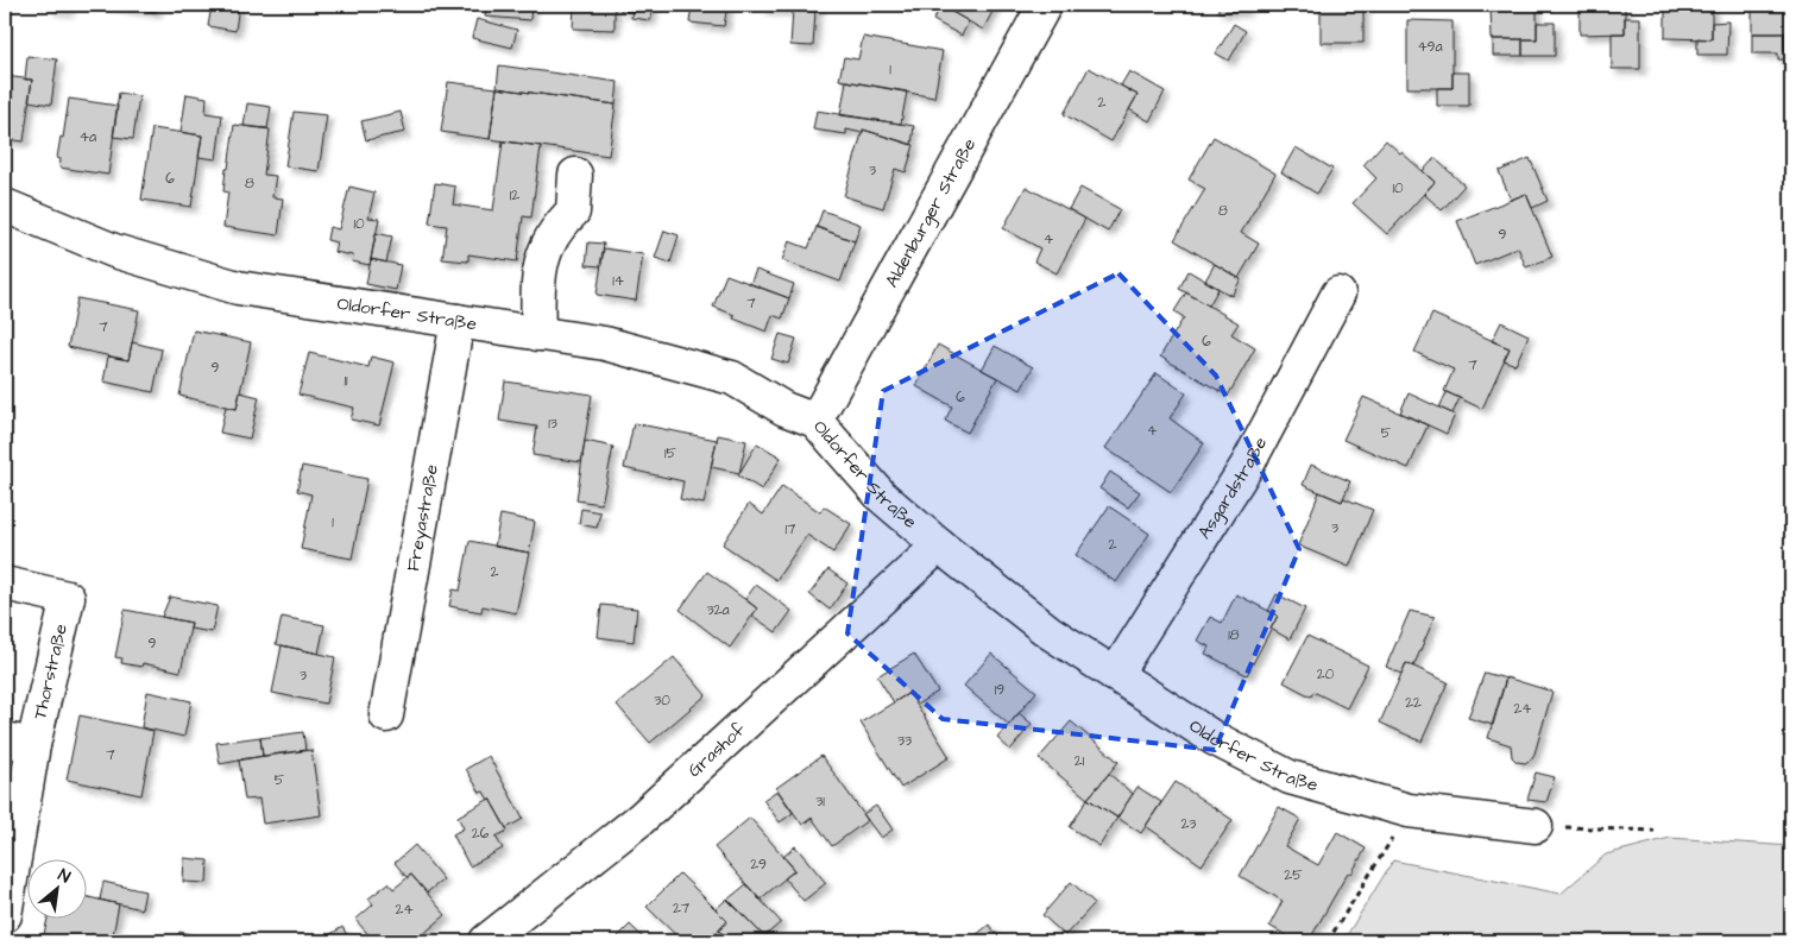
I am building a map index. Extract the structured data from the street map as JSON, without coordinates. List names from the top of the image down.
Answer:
{
  "streets": {
    "street": [
      "Aldenburger Straße",
      "Oldorfer Straße",
      "Asgardstraße",
      "Freyastraße",
      "Thorstraße",
      "Grashof"
    ]
  },
  "crossings": [
    ["Aldenburger Straße", "Oldorfer Straße"],
    ["Oldorfer Straße", "Asgardstraße"],
    ["Oldorfer Straße", "Freyastraße"],
    ["Oldorfer Straße", "Grashof"]
  ],
  "house_numbers": [
    "49a",
    "1",
    "2",
    "4a",
    "3",
    "6",
    "8",
    "10",
    "12",
    "8",
    "10",
    "9",
    "4",
    "14",
    "7",
    "7",
    "6",
    "7",
    "9",
    "11",
    "6",
    "13",
    "4",
    "5",
    "15",
    "1",
    "3",
    "17",
    "2",
    "2",
    "32a",
    "18",
    "9",
    "20",
    "3",
    "19",
    "30",
    "22",
    "24",
    "33",
    "7",
    "21",
    "5",
    "31",
    "23",
    "26",
    "29",
    "25",
    "27",
    "24"
  ],
  "north": "top right"
}
